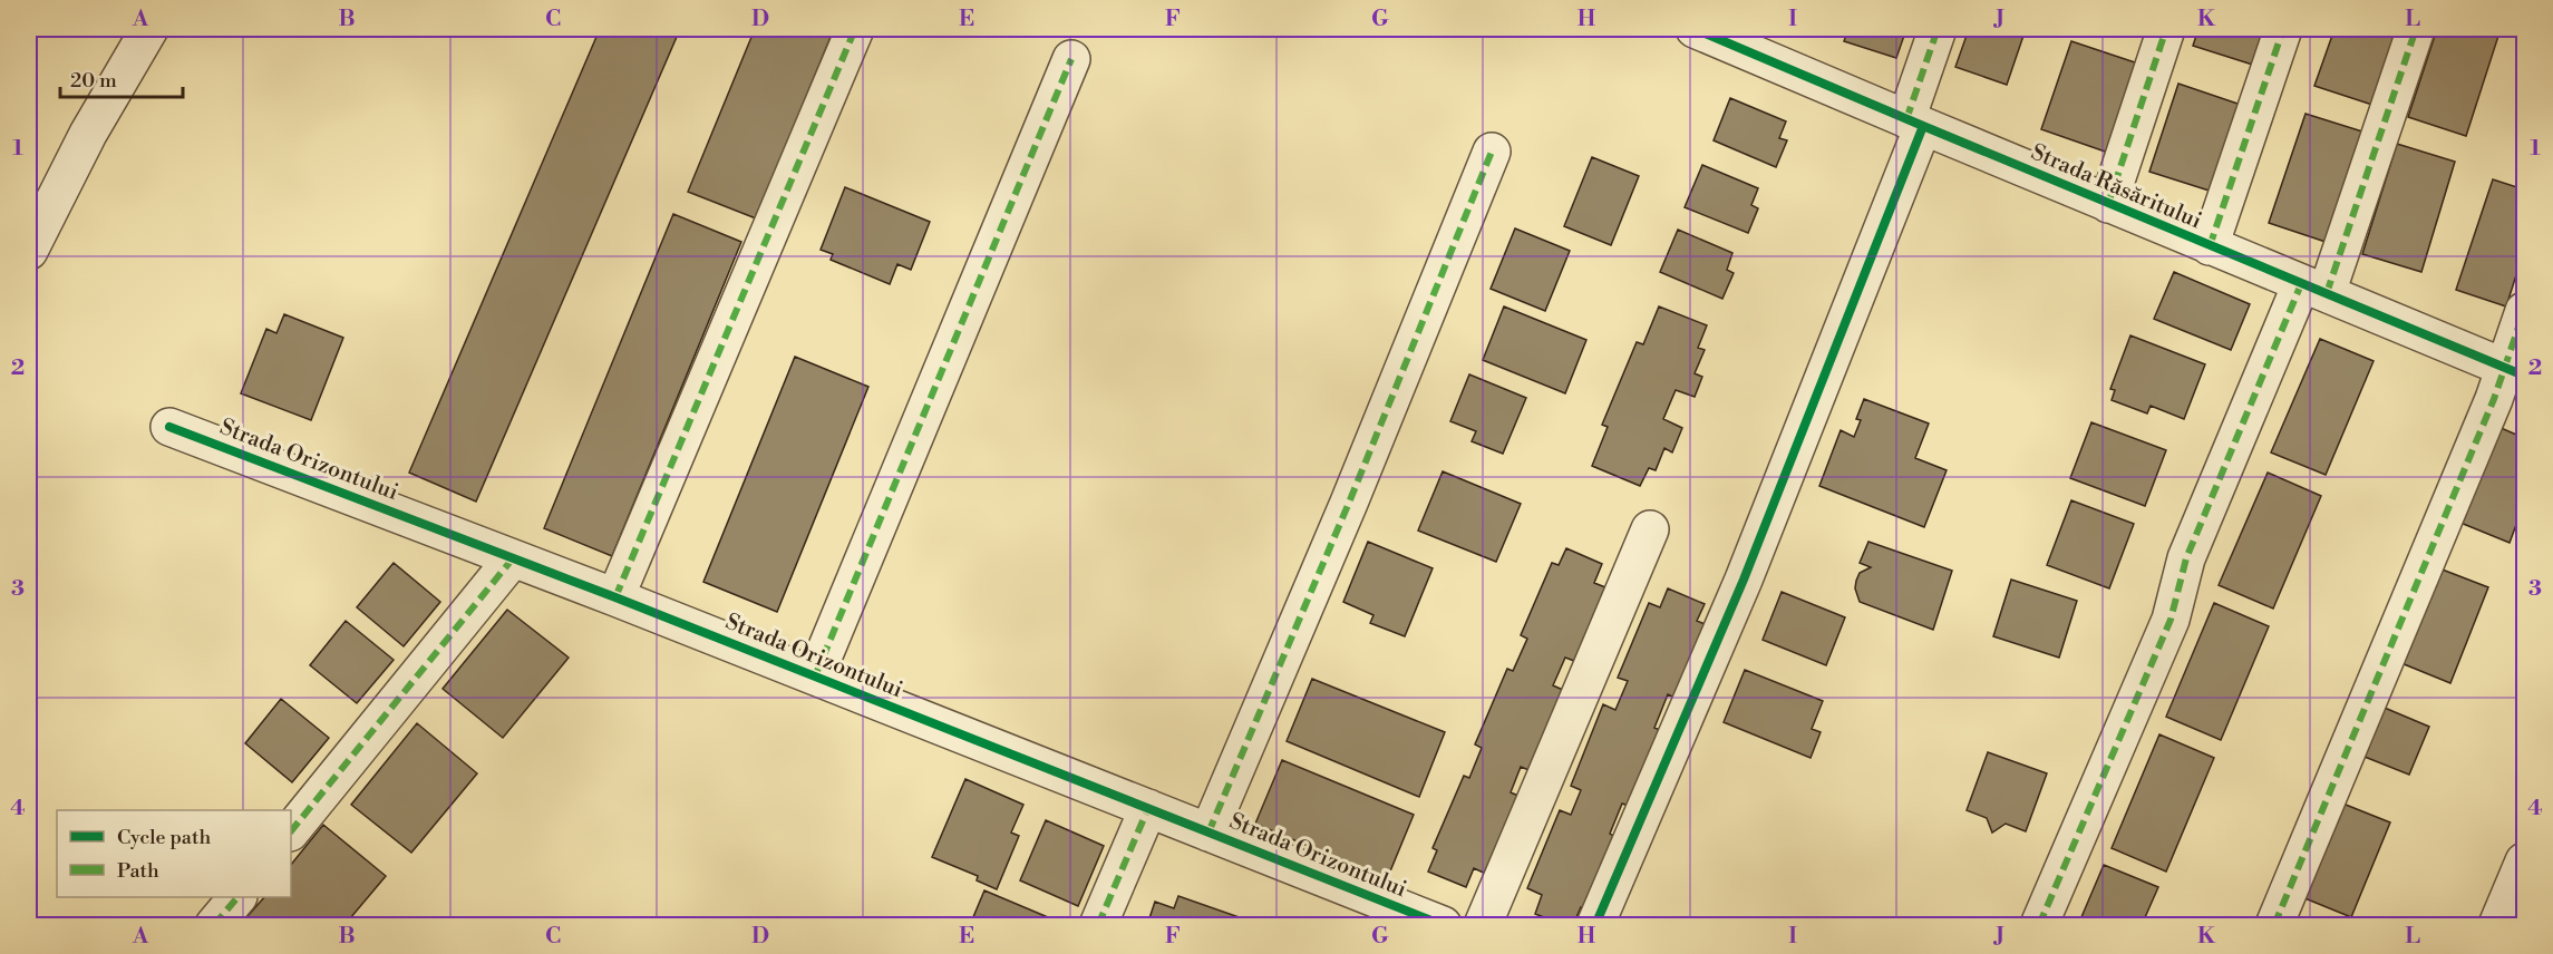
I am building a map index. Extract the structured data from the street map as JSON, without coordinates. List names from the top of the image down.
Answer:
{
  "streets": {
    "street": ["Strada Răsăritului", "Strada Orizontului"]
  },
  "legend": ["Cycle path", "Path"],
  "scale_bar": "20 m",
  "grid": {
    "columns": [
      "A",
      "B",
      "C",
      "D",
      "E",
      "F",
      "G",
      "H",
      "I",
      "J",
      "K",
      "L"
    ],
    "rows": [
      "1",
      "2",
      "3",
      "4"
    ]
  }
}
